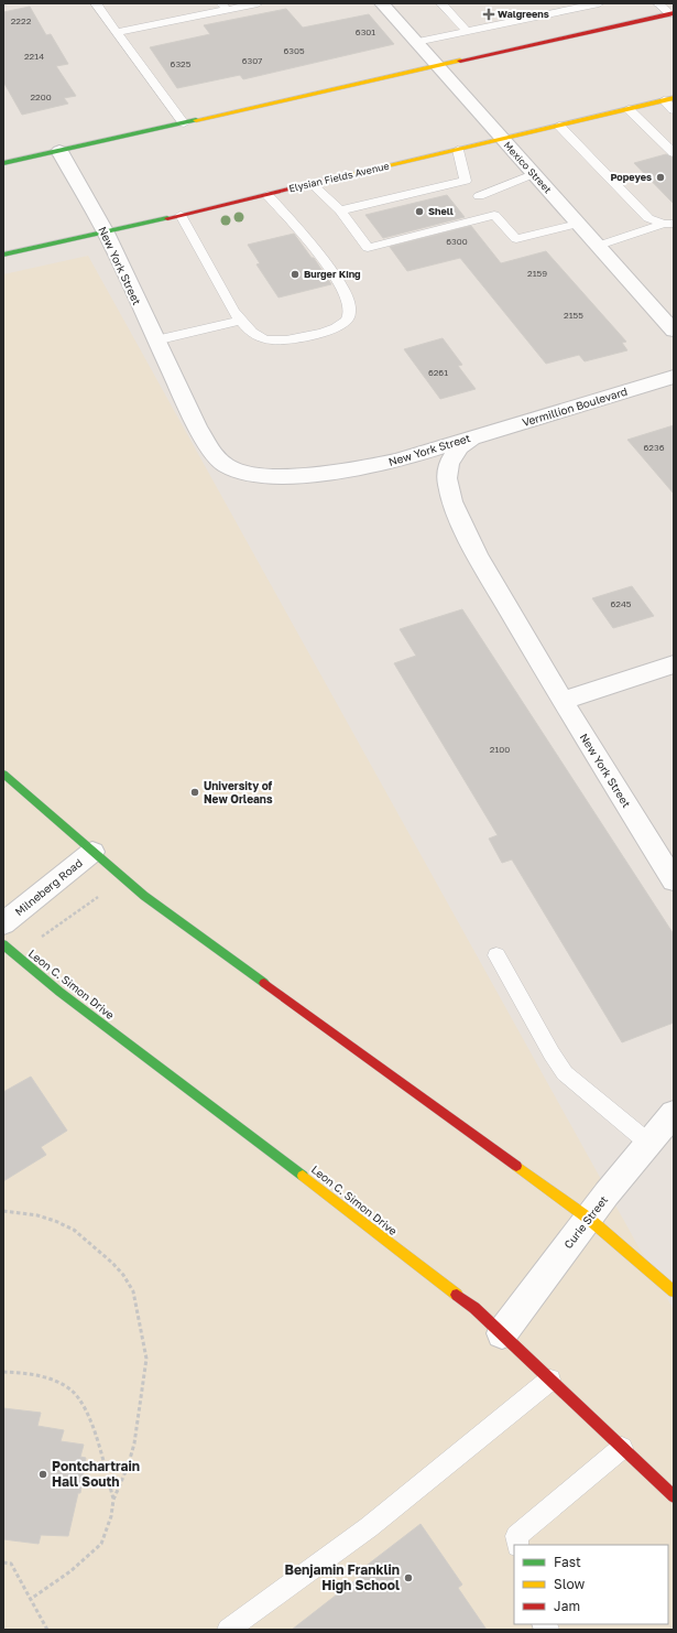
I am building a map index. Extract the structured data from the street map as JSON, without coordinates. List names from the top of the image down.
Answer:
{
  "streets": {
    "main road": ["Elysian Fields Avenue", "Leon C. Simon Drive"],
    "street": [
      "Mexico Street",
      "New York Street",
      "Vermillion Boulevard",
      "Milneberg Road",
      "Curie Street"
    ]
  },
  "crossings": [
    ["Mexico Street", "Elysian Fields Avenue"],
    ["Elysian Fields Avenue", "New York Street"],
    ["New York Street", "Vermillion Boulevard"],
    ["Leon C. Simon Drive", "Curie Street"]
  ],
  "places": {
    "health": ["Walgreens"],
    "other": [
      "Popeyes",
      "Shell",
      "Burger King",
      "University of New Orleans",
      "Pontchartrain Hall South",
      "Benjamin Franklin High School"
    ]
  },
  "house_numbers": [
    "2222",
    "6301",
    "6305",
    "2214",
    "6307",
    "6325",
    "2200",
    "6300",
    "2159",
    "2155",
    "6261",
    "6236",
    "6245",
    "2100"
  ],
  "legend": ["Fast", "Slow", "Jam"]
}
